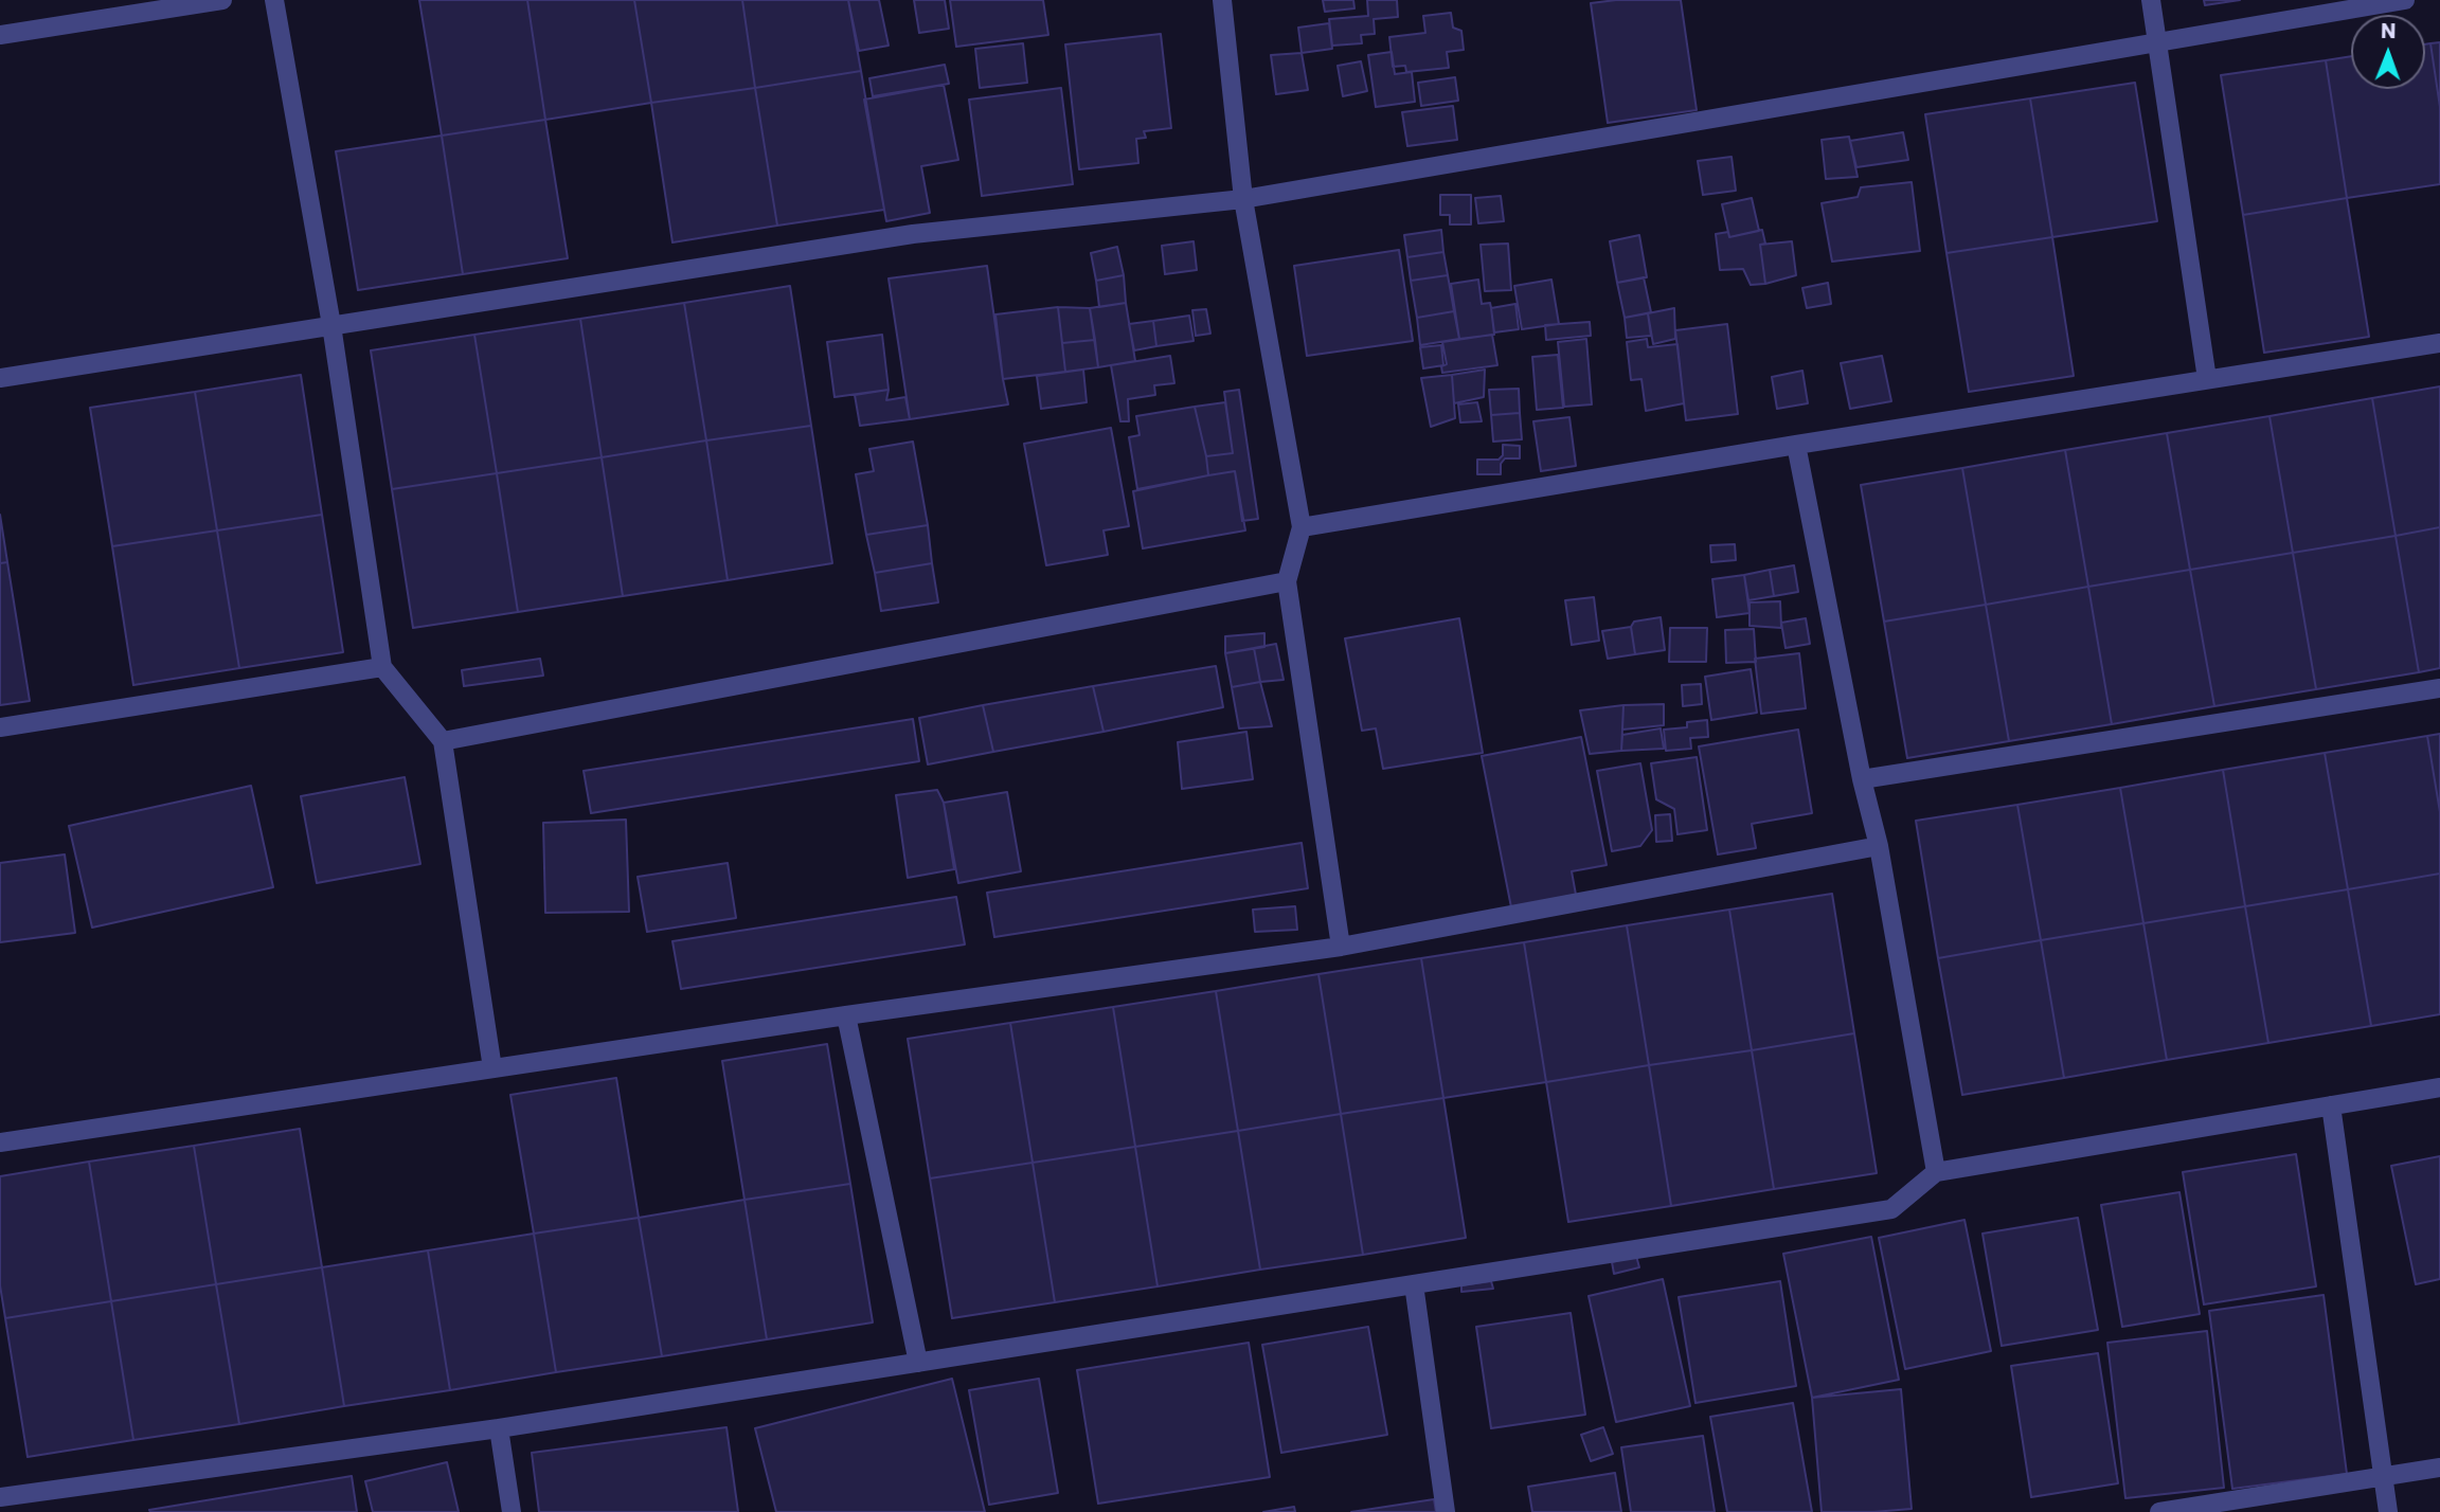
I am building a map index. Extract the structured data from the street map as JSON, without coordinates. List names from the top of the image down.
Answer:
{
  "north": "top"
}
